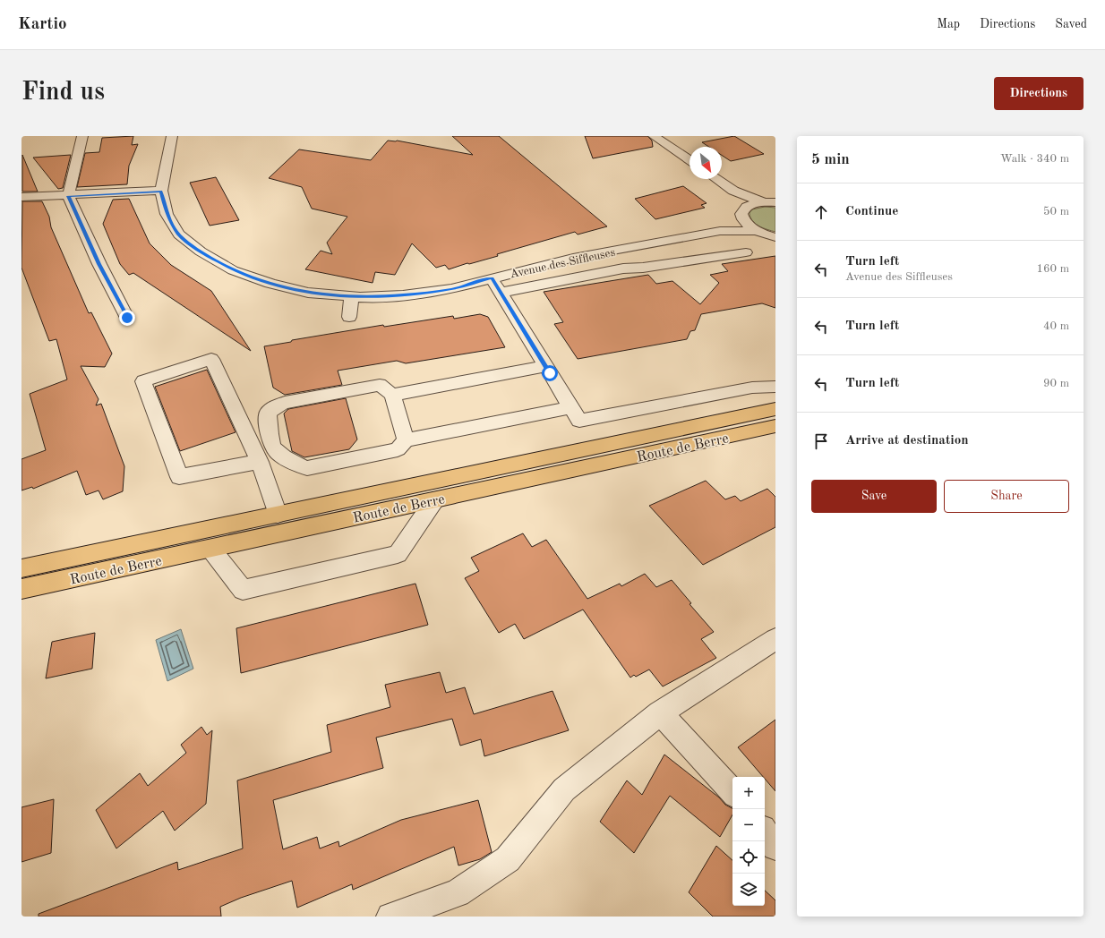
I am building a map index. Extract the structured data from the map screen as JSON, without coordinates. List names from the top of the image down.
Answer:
{
  "streets": {
    "main road": ["Route de Berre"],
    "street": ["Avenue des Siffleuses"]
  },
  "north": "bottom right",
  "page": {
    "header": "Kartio",
    "nav": ["Map", "Directions", "Saved"],
    "buttons": [
      "Directions",
      ["Save", "Share"]
    ],
    "title": "Find us",
    "heading": ["5 min", "Walk · 340 m"],
    "list": [
      ["Continue", "50 m"],
      ["Turn left", "Avenue des Siffleuses", "160 m"],
      ["Turn left", "40 m"],
      ["Turn left", "90 m"],
      "Arrive at destination"
    ],
    "map_buttons": ["+", "−"]
  }
}
